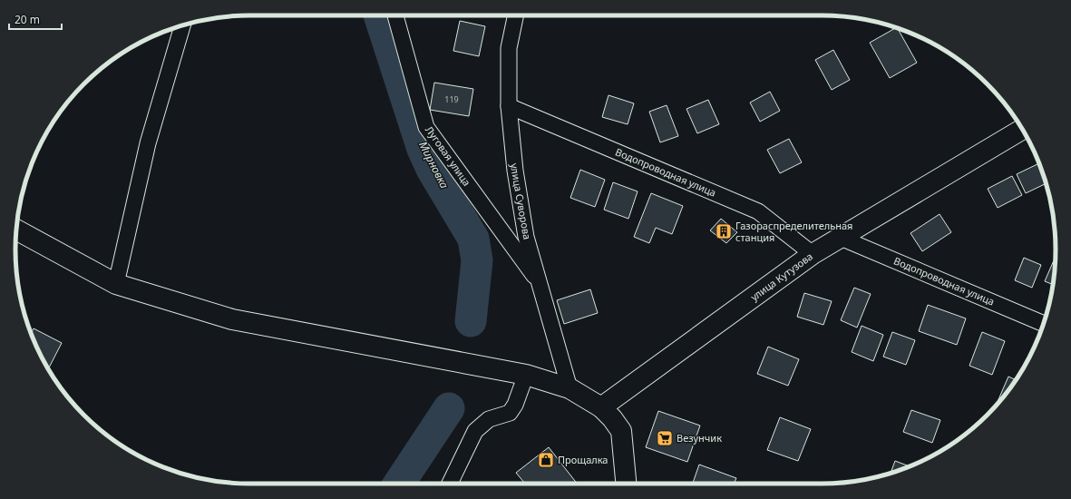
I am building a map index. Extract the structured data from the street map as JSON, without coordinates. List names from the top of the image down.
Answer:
{
  "streets": {
    "main road": ["улица Кутузова"],
    "street": ["Луговая улица", "Водопроводная улица", "улица Суворова"]
  },
  "crossings": [
    ["Луговая улица", "улица Суворова"],
    ["Водопроводная улица", "улица Суворова"],
    ["Водопроводная улица", "улица Кутузова"]
  ],
  "water": ["Мирновка"],
  "places": {
    "building": ["Газораспределительная станция"],
    "supermarket": ["Везунчик"],
    "shop": ["Прощалка"]
  },
  "house_numbers": ["119"],
  "scale_bar": "20 m"
}
